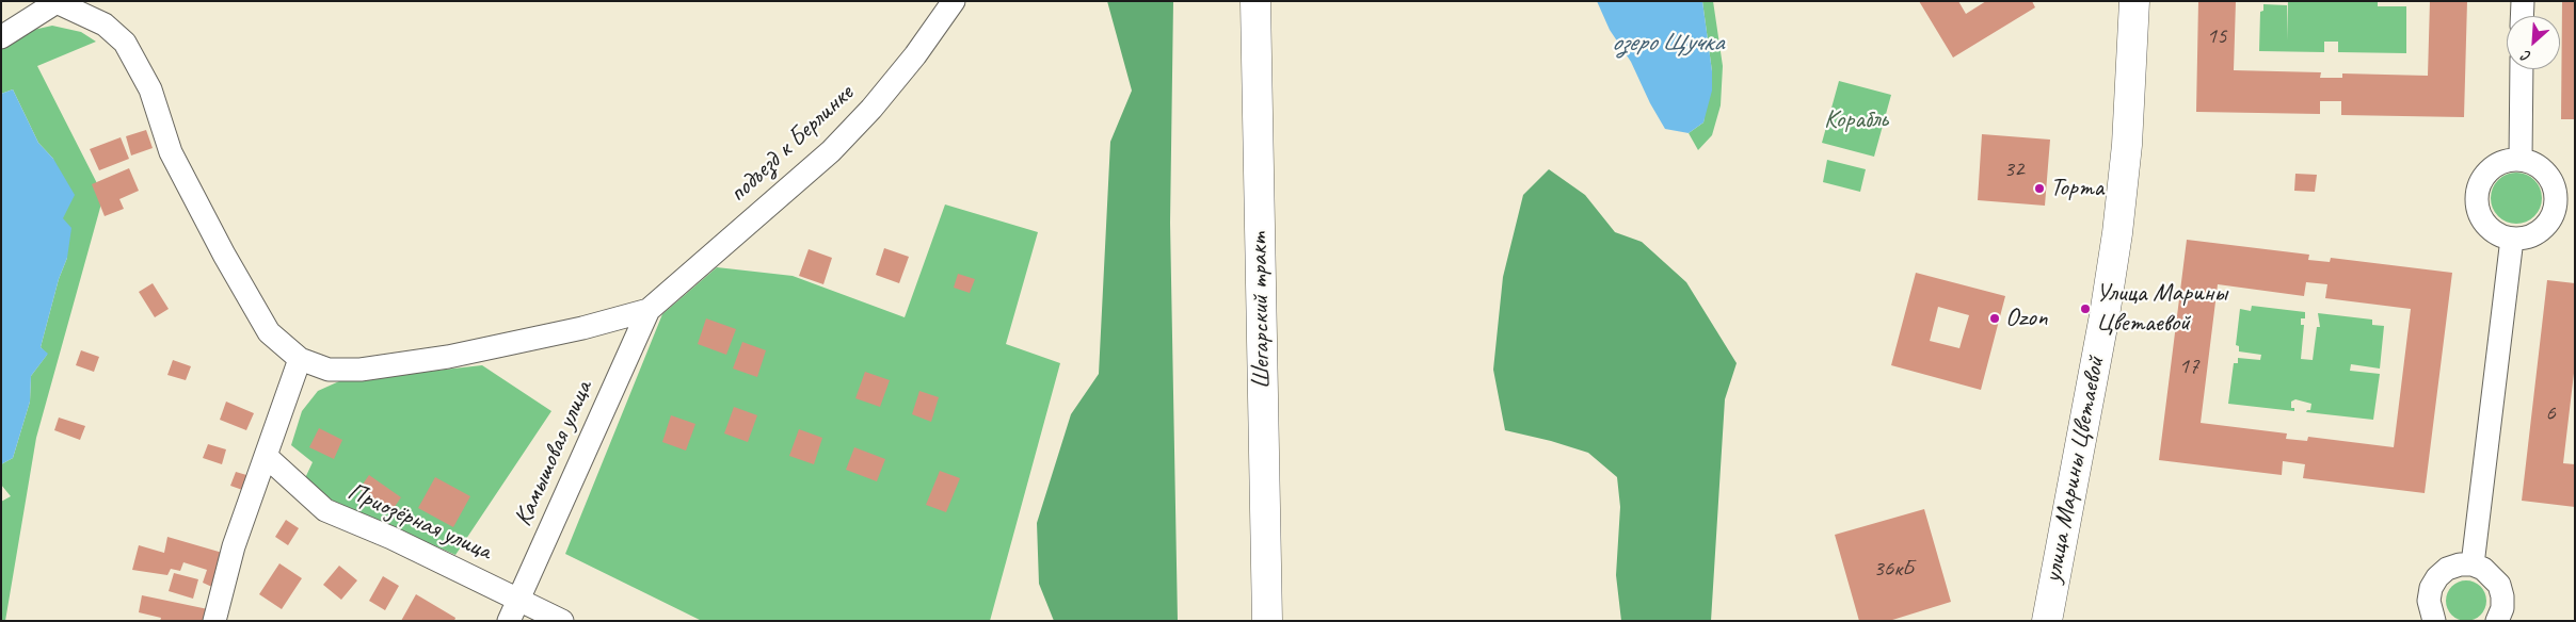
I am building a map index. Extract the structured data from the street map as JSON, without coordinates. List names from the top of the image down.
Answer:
{
  "streets": {
    "street": [
      "подъезд к Берлинке",
      "Шегарский тракт",
      "Камышовая улица",
      "улица Марины Цветаевой",
      "Приозёрная улица"
    ]
  },
  "crossings": [
    ["подъезд к Берлинке", "Камышовая улица"],
    ["Камышовая улица", "Приозёрная улица"]
  ],
  "water": ["озеро Щучка"],
  "parks": ["Корабль"],
  "places": ["Торта", "Улица Марины Цветаевой", "Ozon"],
  "house_numbers": [
    "15",
    "32",
    "17",
    "6",
    "36кБ"
  ],
  "north": "bottom left"
}
